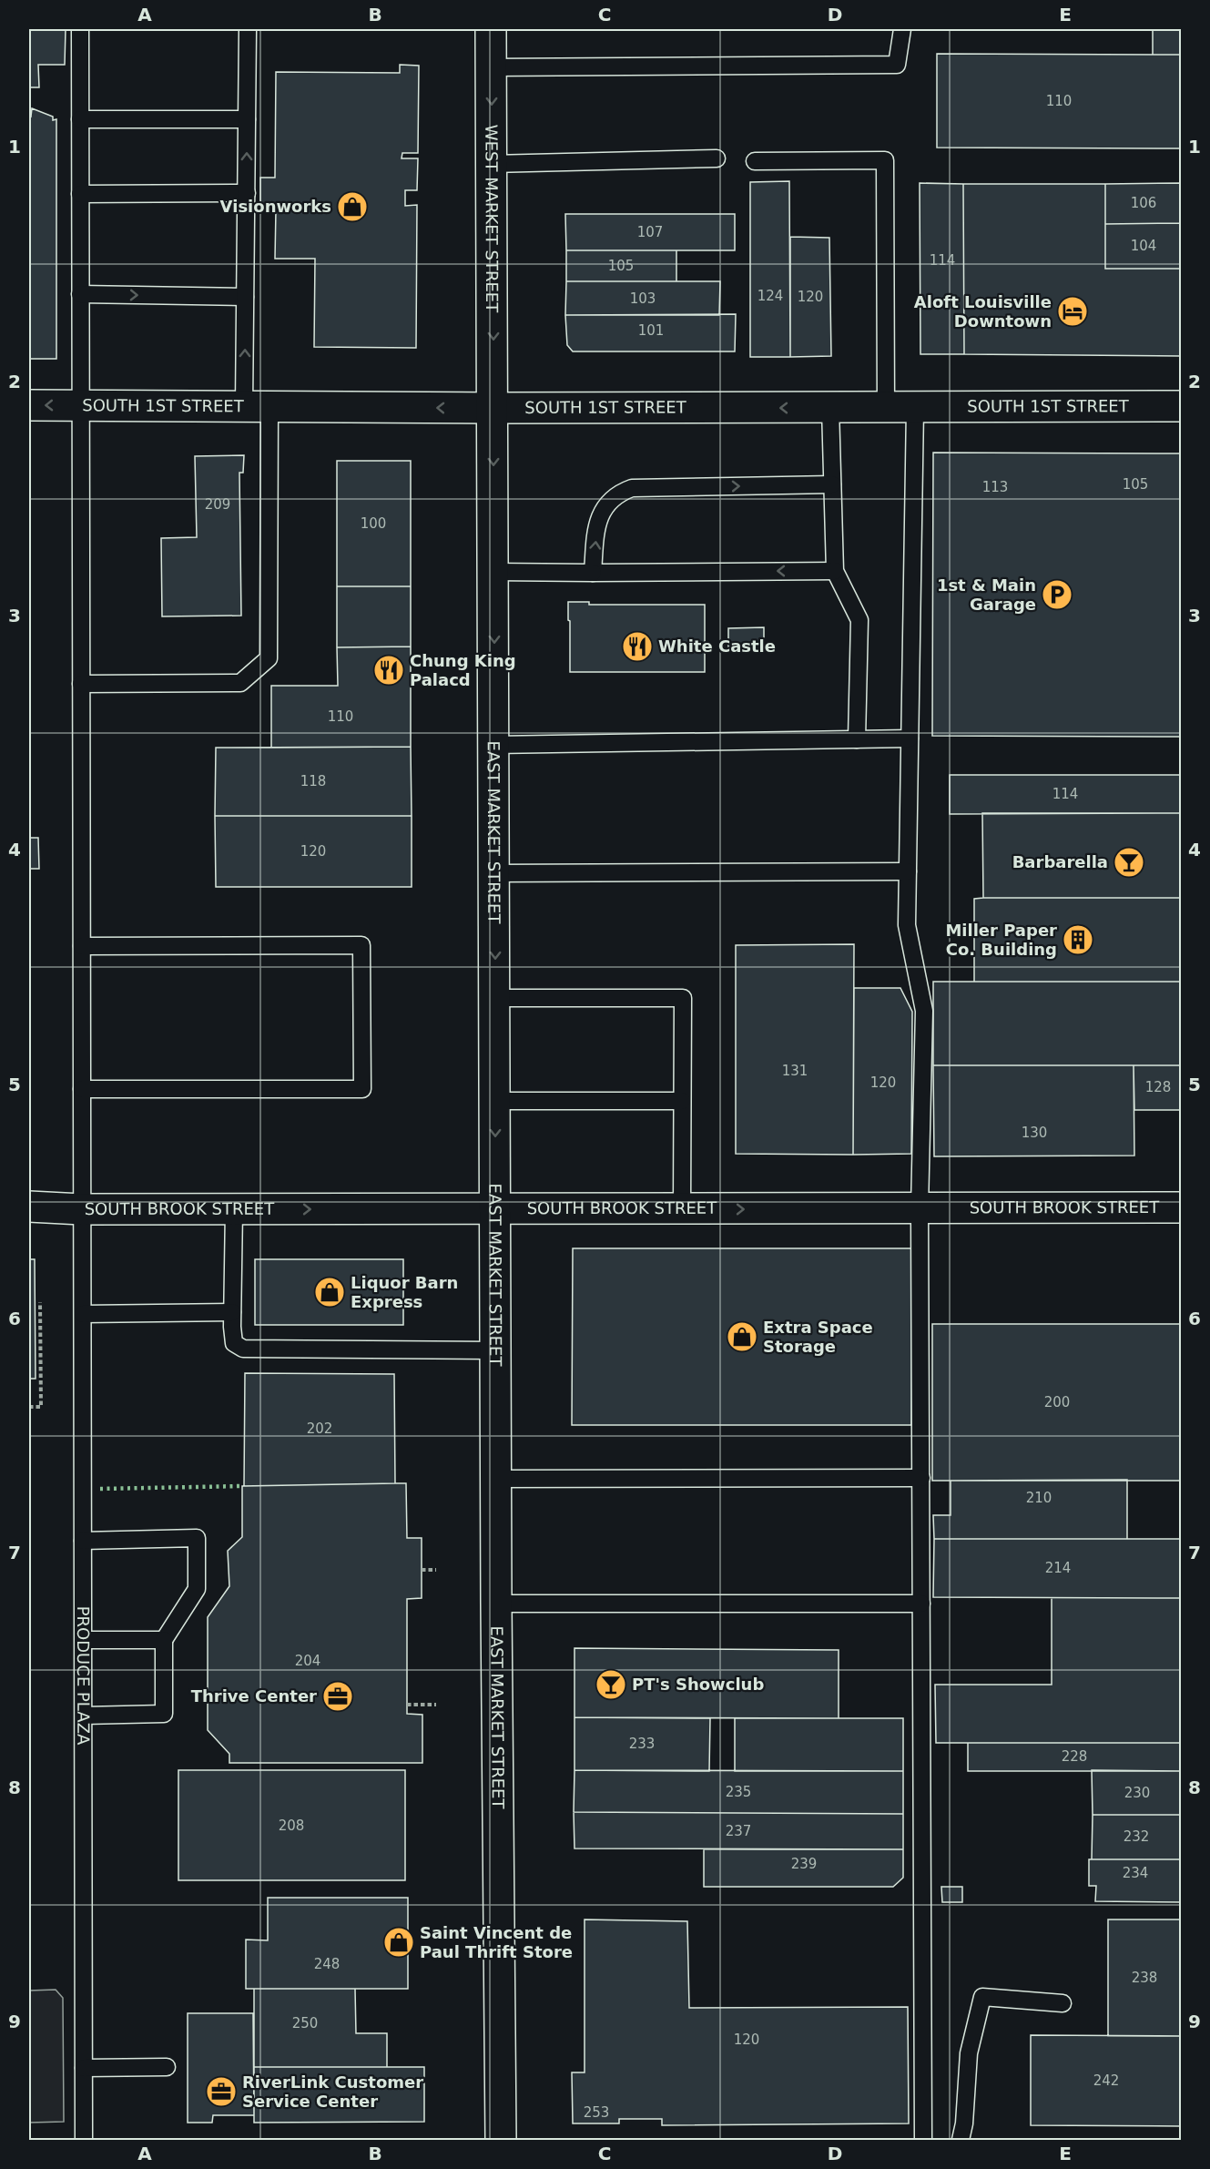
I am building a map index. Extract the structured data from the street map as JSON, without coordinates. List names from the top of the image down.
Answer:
{
  "streets": {
    "street": [
      "WEST MARKET STREET",
      "SOUTH 1ST STREET",
      "EAST MARKET STREET",
      "SOUTH BROOK STREET"
    ],
    "lane": ["PRODUCE PLAZA"]
  },
  "crossings": [
    ["WEST MARKET STREET", "SOUTH 1ST STREET"],
    ["WEST MARKET STREET", "EAST MARKET STREET"],
    ["SOUTH 1ST STREET", "EAST MARKET STREET"],
    ["SOUTH 1ST STREET", "PRODUCE PLAZA"],
    ["EAST MARKET STREET", "SOUTH BROOK STREET"],
    ["SOUTH BROOK STREET", "PRODUCE PLAZA"]
  ],
  "one_way": ["WEST MARKET STREET", "SOUTH 1ST STREET", "SOUTH BROOK STREET"],
  "places": {
    "shop": [
      "Visionworks",
      "Liquor Barn Express",
      "Extra Space Storage",
      "Saint Vincent de Paul Thrift Store"
    ],
    "hotel": ["Aloft Louisville Downtown"],
    "parking": ["1st & Main Garage"],
    "restaurant": ["White Castle", "Chung King Palacd"],
    "bar": ["Barbarella", "PT's Showclub"],
    "building": ["Miller Paper Co. Building"],
    "office": ["Thrive Center", "RiverLink Customer Service Center"]
  },
  "house_numbers": [
    "110",
    "106",
    "107",
    "104",
    "114",
    "105",
    "124",
    "120",
    "103",
    "101",
    "105",
    "113",
    "209",
    "100",
    "110",
    "118",
    "114",
    "120",
    "131",
    "120",
    "128",
    "130",
    "200",
    "202",
    "210",
    "214",
    "204",
    "233",
    "228",
    "235",
    "230",
    "208",
    "237",
    "232",
    "239",
    "234",
    "248",
    "238",
    "250",
    "120",
    "242",
    "253"
  ],
  "grid": {
    "columns": [
      "A",
      "B",
      "C",
      "D",
      "E"
    ],
    "rows": [
      "1",
      "2",
      "3",
      "4",
      "5",
      "6",
      "7",
      "8",
      "9"
    ]
  }
}
